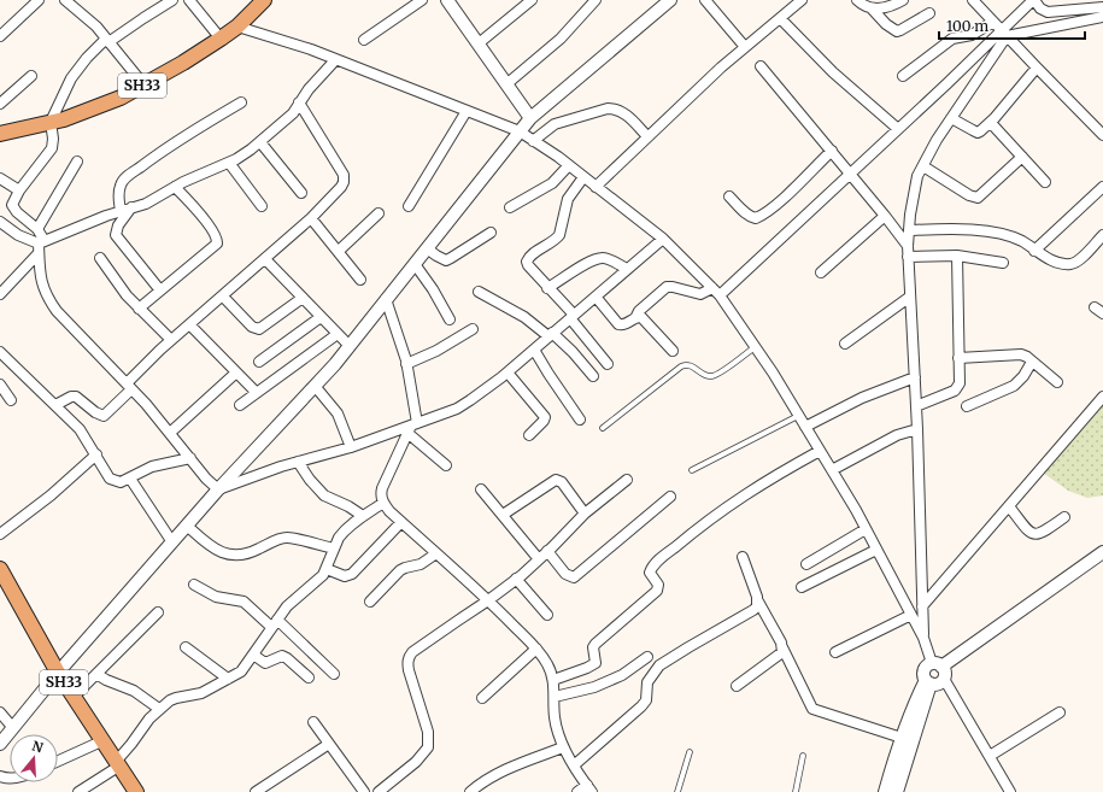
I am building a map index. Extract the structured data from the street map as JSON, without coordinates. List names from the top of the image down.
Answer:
{
  "streets": {
    "main road": ["SH33"]
  },
  "scale_bar": "100 m",
  "north": "top"
}
